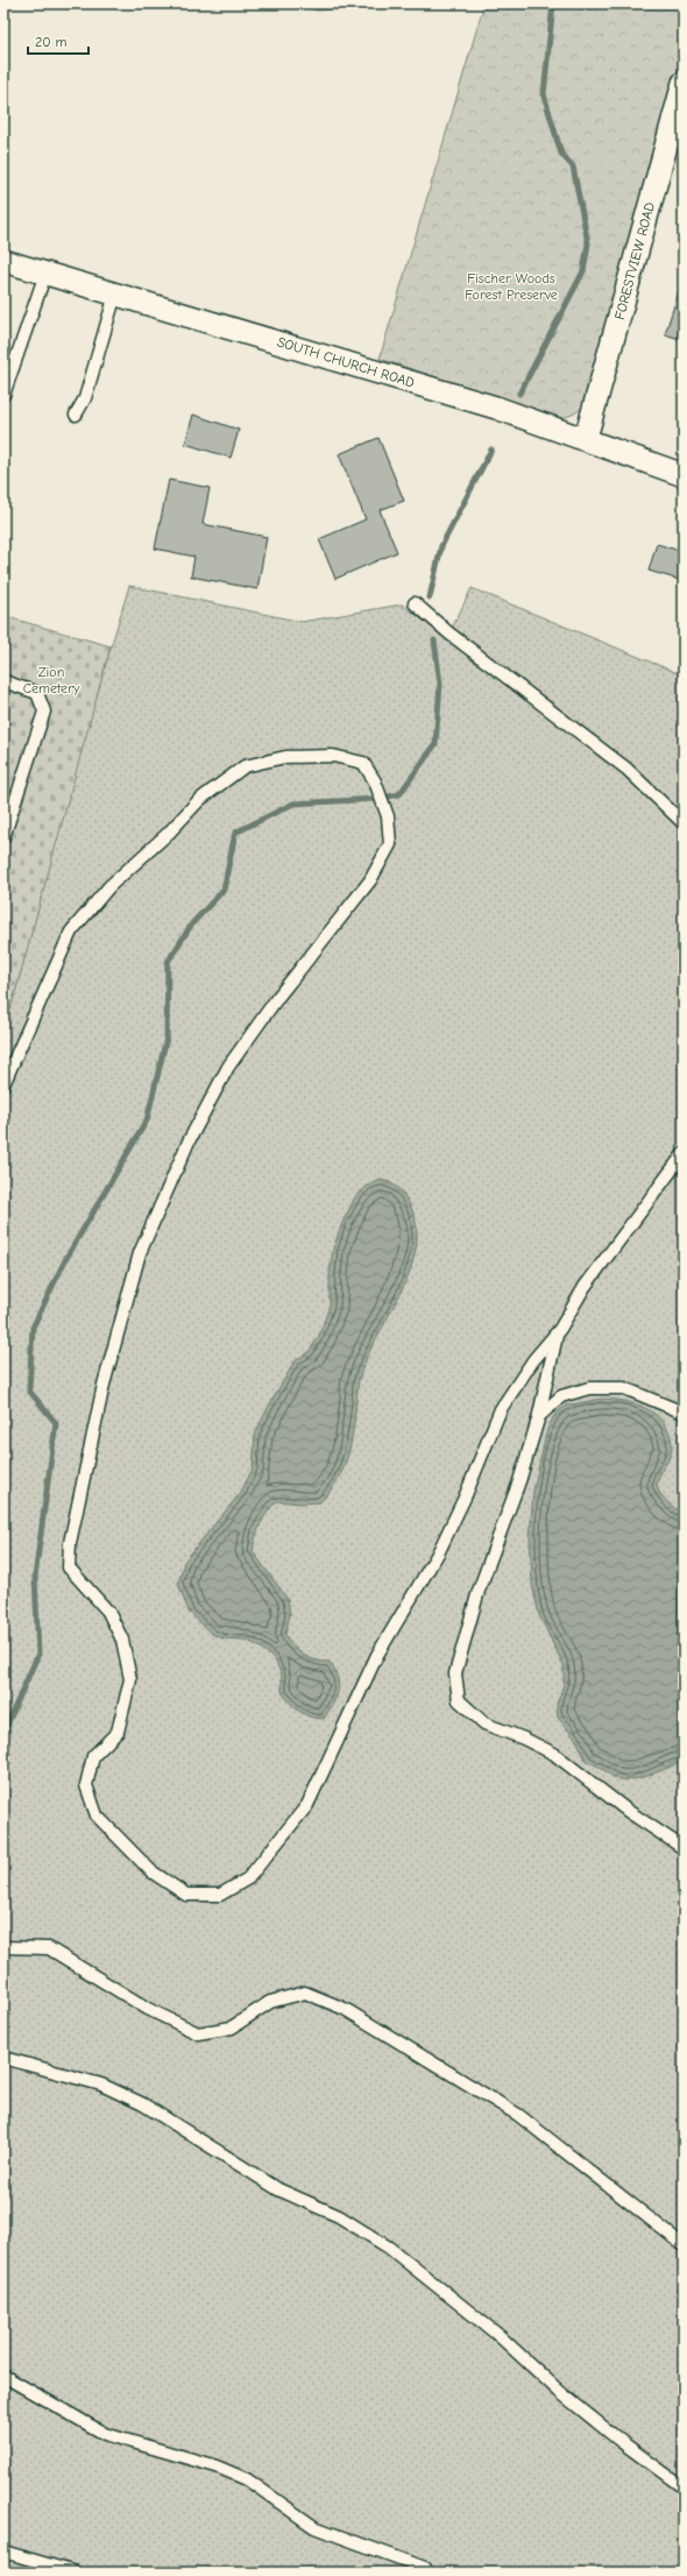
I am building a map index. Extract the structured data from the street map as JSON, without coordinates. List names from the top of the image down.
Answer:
{
  "streets": {
    "street": ["FORESTVIEW ROAD", "SOUTH CHURCH ROAD"]
  },
  "crossings": [
    ["FORESTVIEW ROAD", "SOUTH CHURCH ROAD"]
  ],
  "parks": ["Fischer Woods Forest Preserve", "Zion Cemetery"],
  "scale_bar": "20 m"
}
